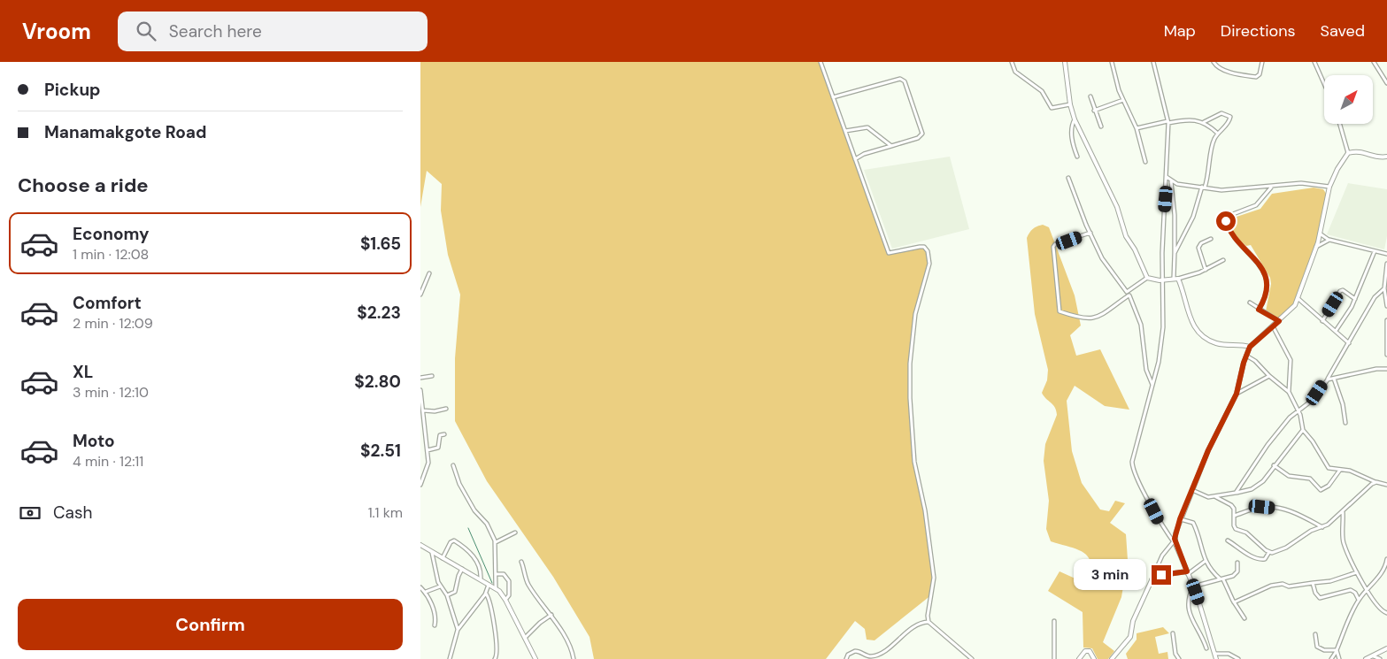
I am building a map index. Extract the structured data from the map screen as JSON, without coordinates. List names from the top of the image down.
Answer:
{
  "north": "top right",
  "page": {
    "header": "Vroom",
    "search": "Search here",
    "nav": ["Map", "Directions", "Saved"],
    "banner": ["Pickup", "Manamakgote Road"],
    "heading": "Choose a ride",
    "list": [
      {
        "name": "Economy",
        "note": "1 min · 12:08",
        "value": "$1.65"
      },
      {
        "name": "Comfort",
        "note": "2 min · 12:09",
        "value": "$2.23"
      },
      {
        "name": "XL",
        "note": "3 min · 12:10",
        "value": "$2.80"
      },
      {
        "name": "Moto",
        "note": "4 min · 12:11",
        "value": "$2.51"
      }
    ],
    "pay": ["Cash", "1.1 km"],
    "bubble": "3 min",
    "buttons": "Confirm"
  }
}
